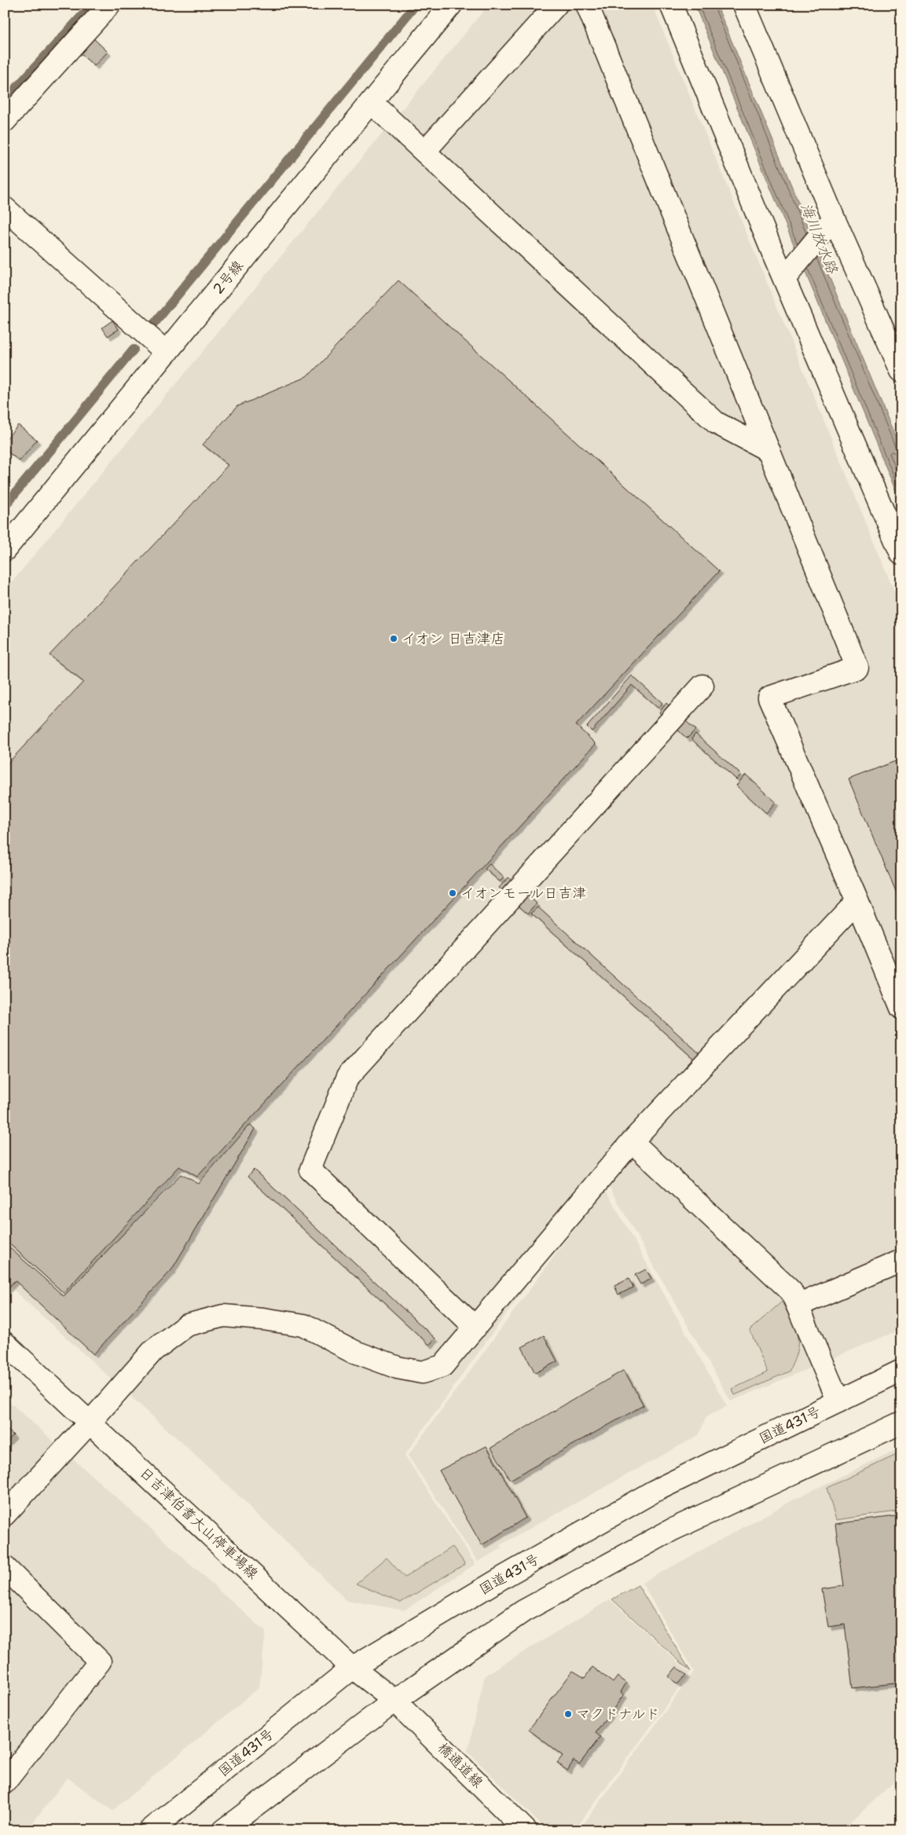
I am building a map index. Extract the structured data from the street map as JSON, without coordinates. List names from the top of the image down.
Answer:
{
  "streets": {
    "main road": [
      "2号線",
      "国道431号",
      "日吉津伯耆大山停車場線",
      "橋通道線"
    ]
  },
  "crossings": [
    ["国道431号", "日吉津伯耆大山停車場線"],
    ["日吉津伯耆大山停車場線", "橋通道線"]
  ],
  "water": ["海川放水路"],
  "places": ["イオン 日吉津店", "イオンモール日吉津", "マクドナルド"]
}
